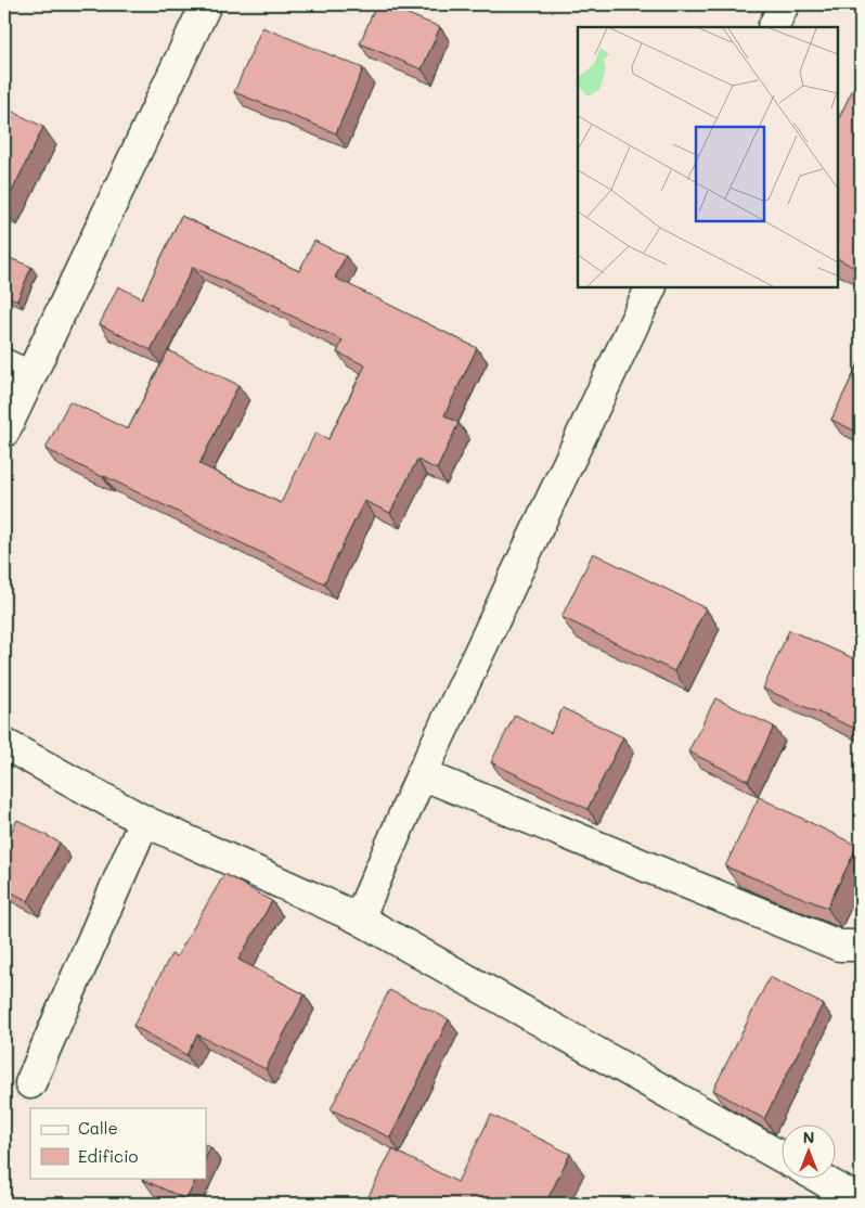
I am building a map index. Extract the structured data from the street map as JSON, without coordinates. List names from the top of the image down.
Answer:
{
  "legend": ["Calle", "Edificio"],
  "north": "top"
}
